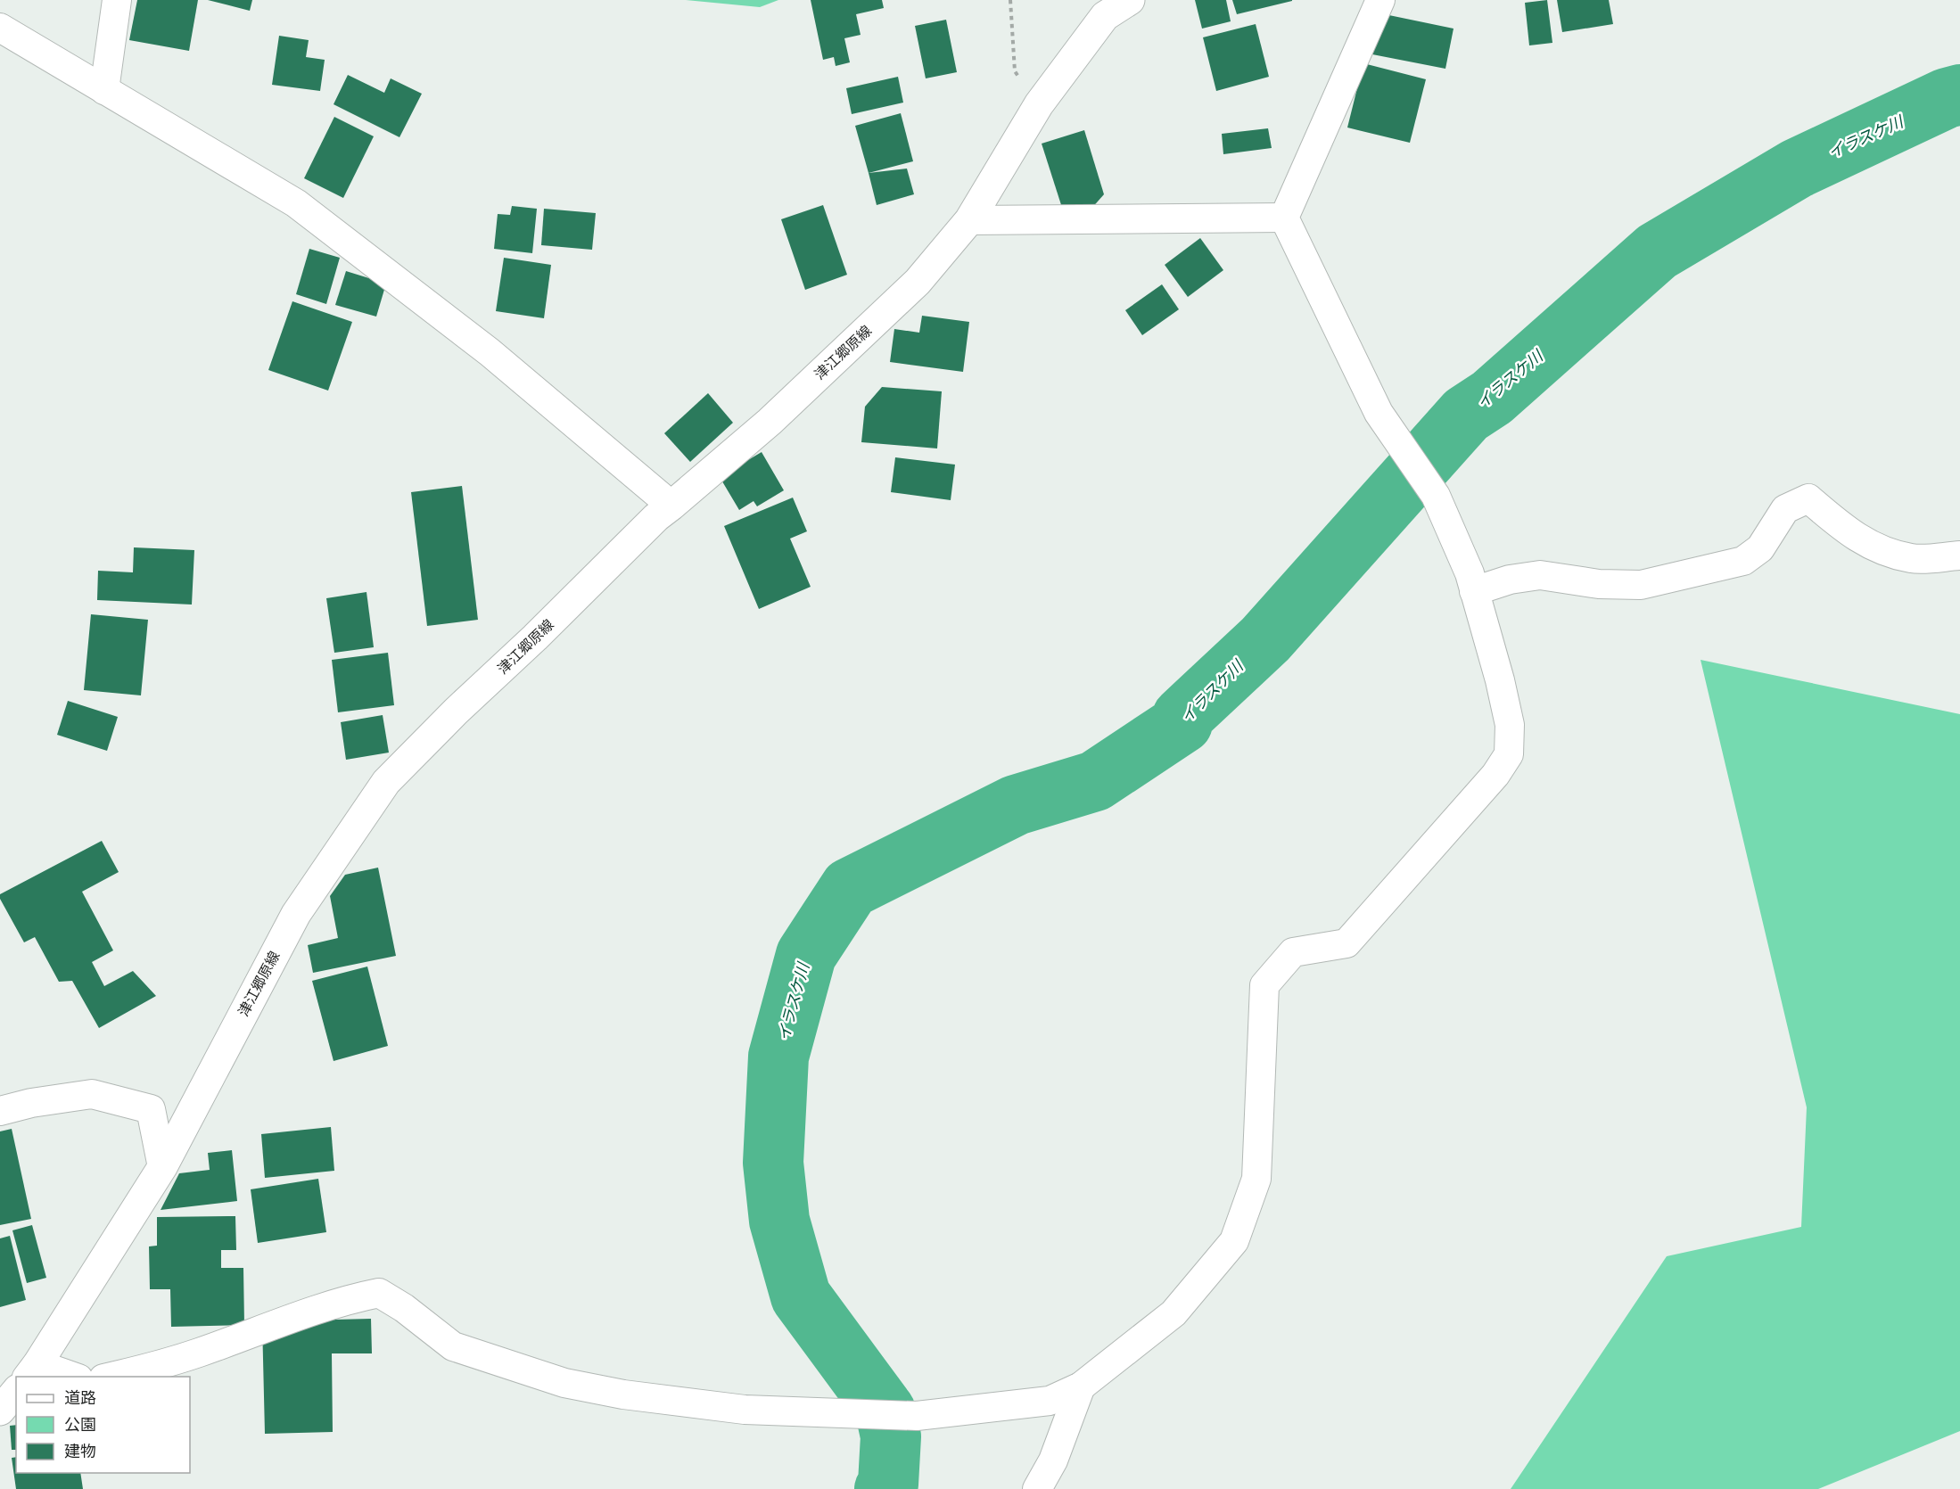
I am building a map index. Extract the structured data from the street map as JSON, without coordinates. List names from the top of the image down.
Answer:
{
  "streets": {
    "main road": ["津江郷原線"]
  },
  "water": ["イラスケ川"],
  "legend": ["道路", "公園", "建物"]
}
